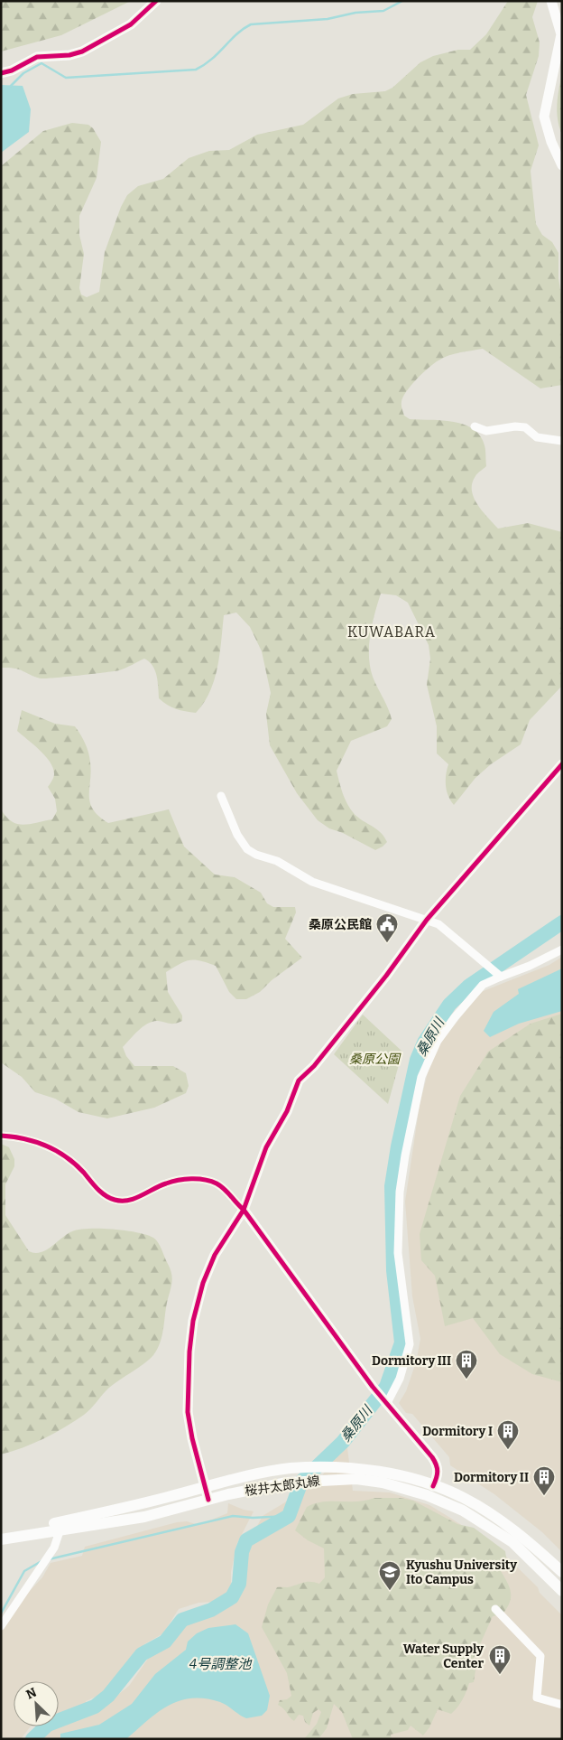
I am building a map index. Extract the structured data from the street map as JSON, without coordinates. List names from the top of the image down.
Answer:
{
  "streets": {
    "main road": ["桜井太郎丸線"]
  },
  "districts": ["KUWABARA"],
  "water": ["桑原川", "4号調整池"],
  "parks": ["桑原公園"],
  "places": {
    "public building": ["桑原公民館"],
    "building": [
      "Dormitory III",
      "Dormitory I",
      "Dormitory II",
      "Water Supply Center"
    ],
    "school or university": ["Kyushu University Ito Campus"]
  },
  "north": "top left"
}
